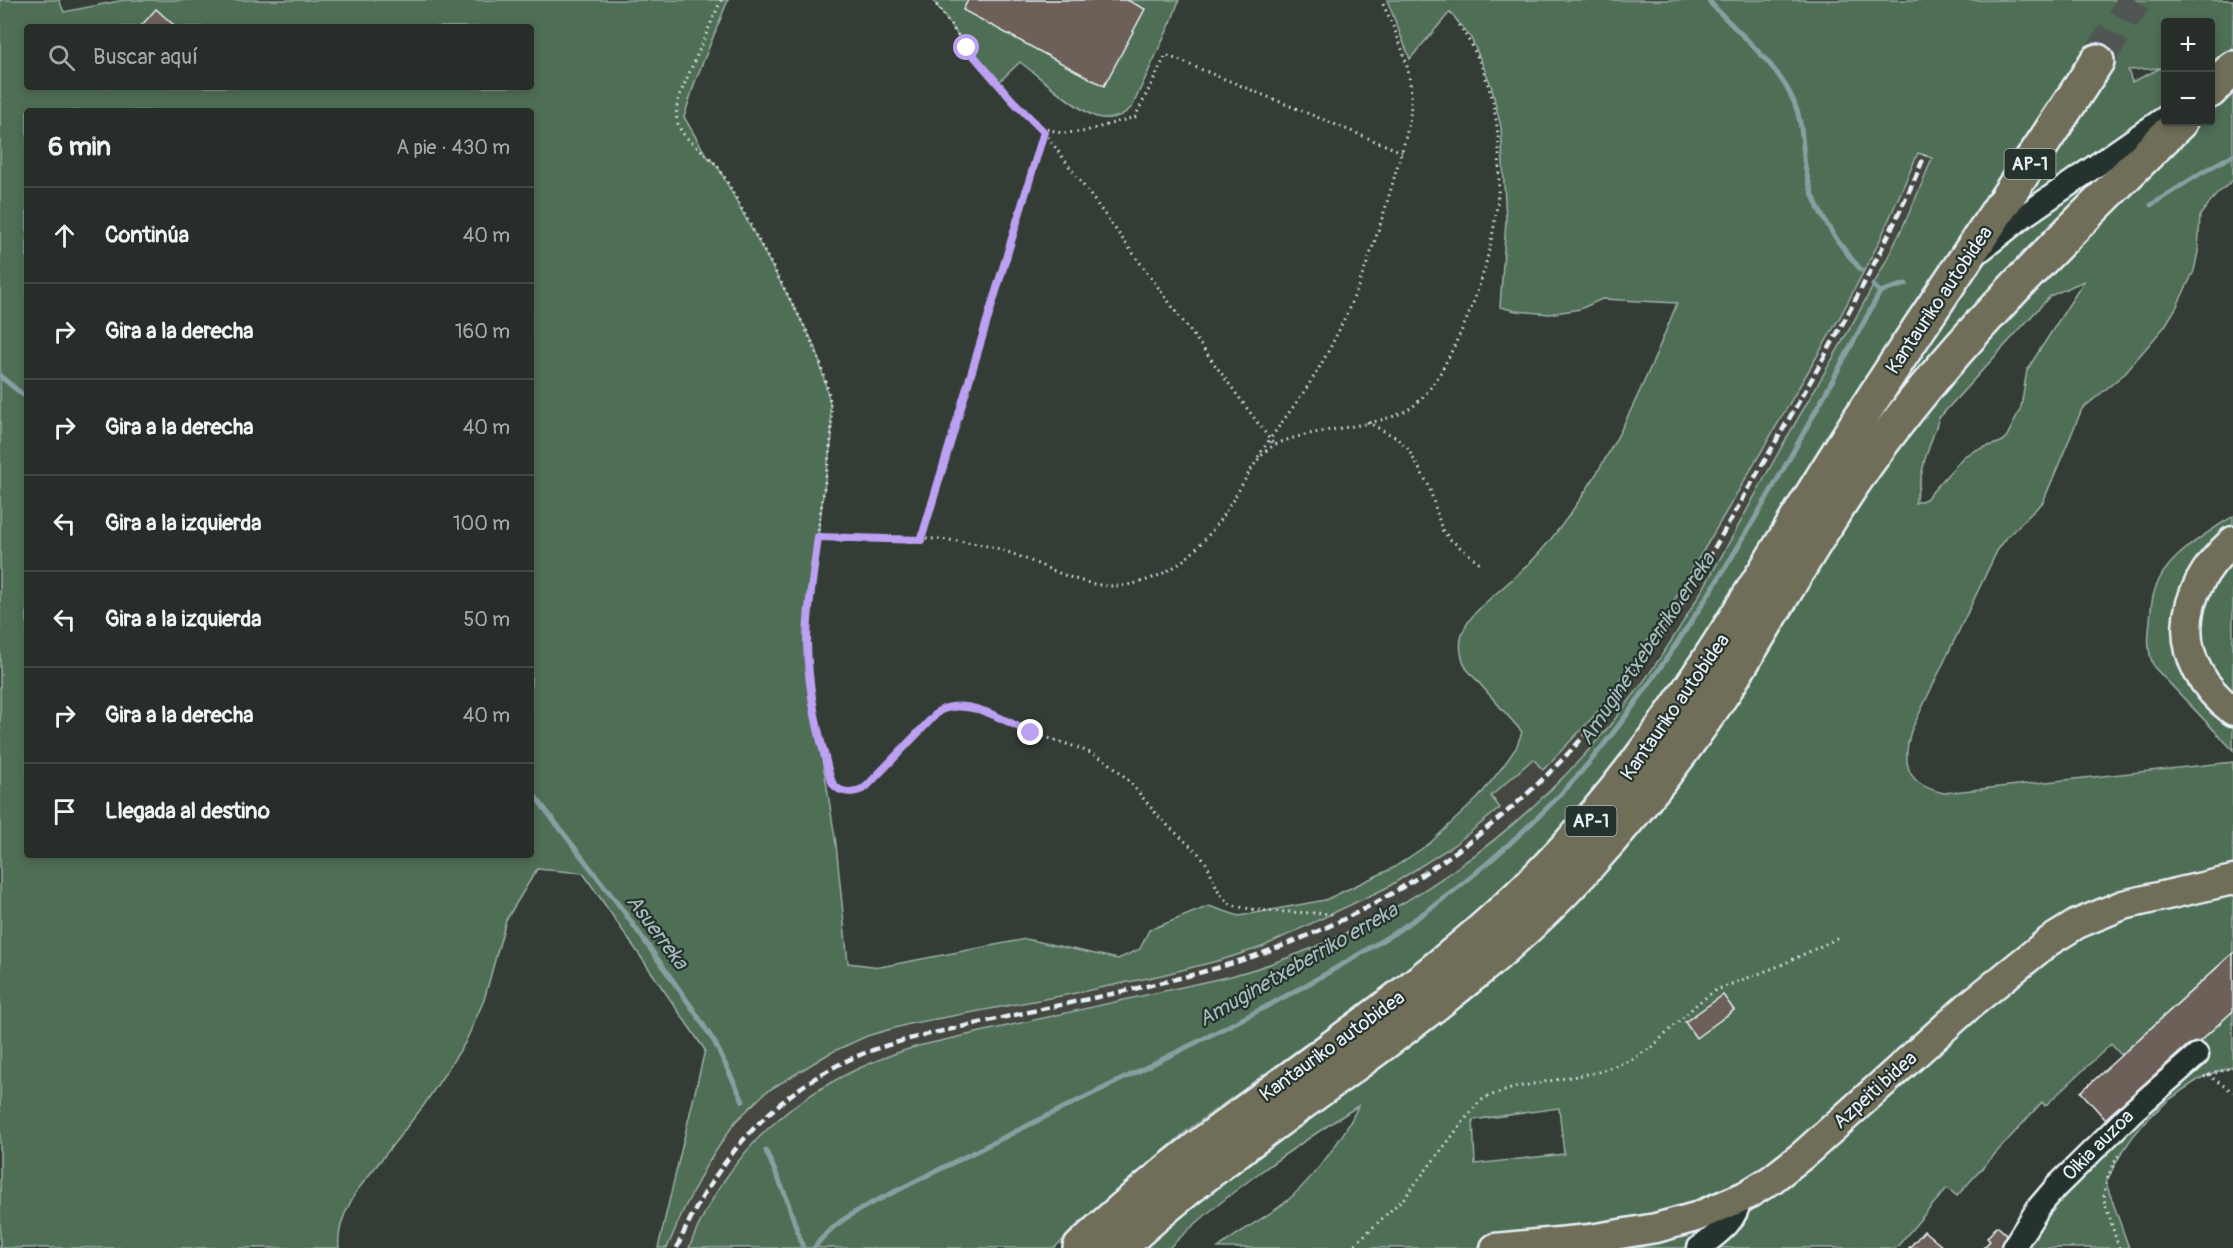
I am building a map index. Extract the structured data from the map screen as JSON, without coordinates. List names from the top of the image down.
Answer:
{
  "streets": {
    "highway": ["AP-1", "Kantauriko autobidea"],
    "main road": ["Azpeiti bidea"],
    "street": ["Oikia auzoa"]
  },
  "water": ["Amuginetxeberriko erreka", "Asuerreka"],
  "page": {
    "map_buttons": ["+", "−"],
    "search": "Buscar aquí",
    "heading": ["6 min", "A pie · 430 m"],
    "list": [
      ["Continúa", "40 m"],
      ["Gira a la derecha", "160 m"],
      ["Gira a la derecha", "40 m"],
      ["Gira a la izquierda", "100 m"],
      ["Gira a la izquierda", "50 m"],
      ["Gira a la derecha", "40 m"],
      "Llegada al destino"
    ]
  }
}
